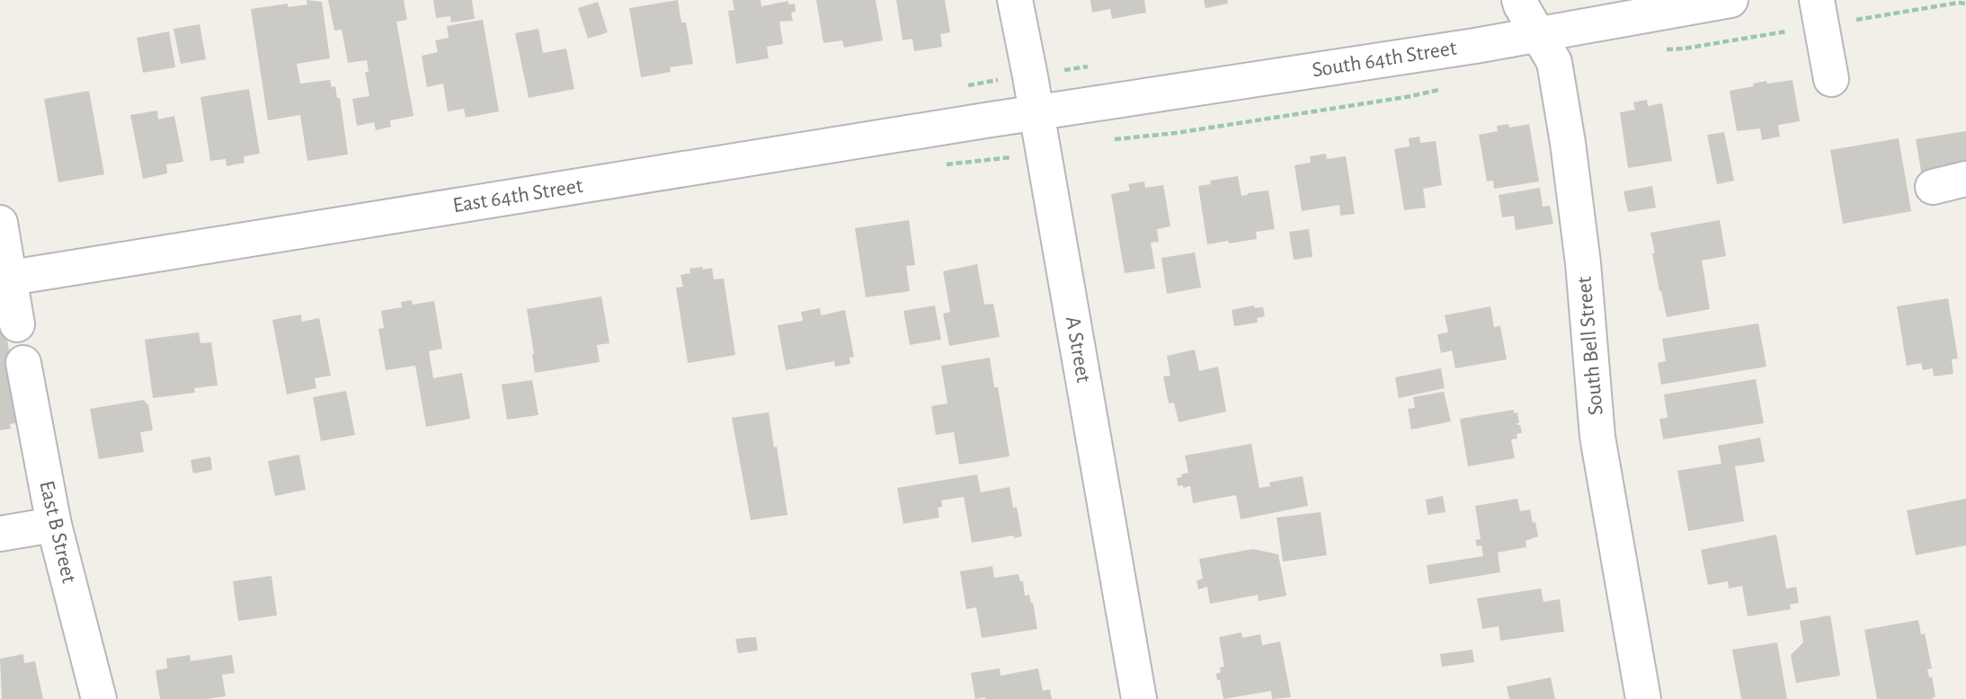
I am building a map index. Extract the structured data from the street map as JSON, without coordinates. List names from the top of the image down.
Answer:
{
  "streets": {
    "street": [
      "South 64th Street",
      "East 64th Street",
      "South Bell Street",
      "A Street",
      "East B Street"
    ]
  },
  "crossings": [
    ["South 64th Street", "East 64th Street"],
    ["South 64th Street", "South Bell Street"],
    ["South 64th Street", "A Street"],
    ["East 64th Street", "A Street"]
  ]
}
